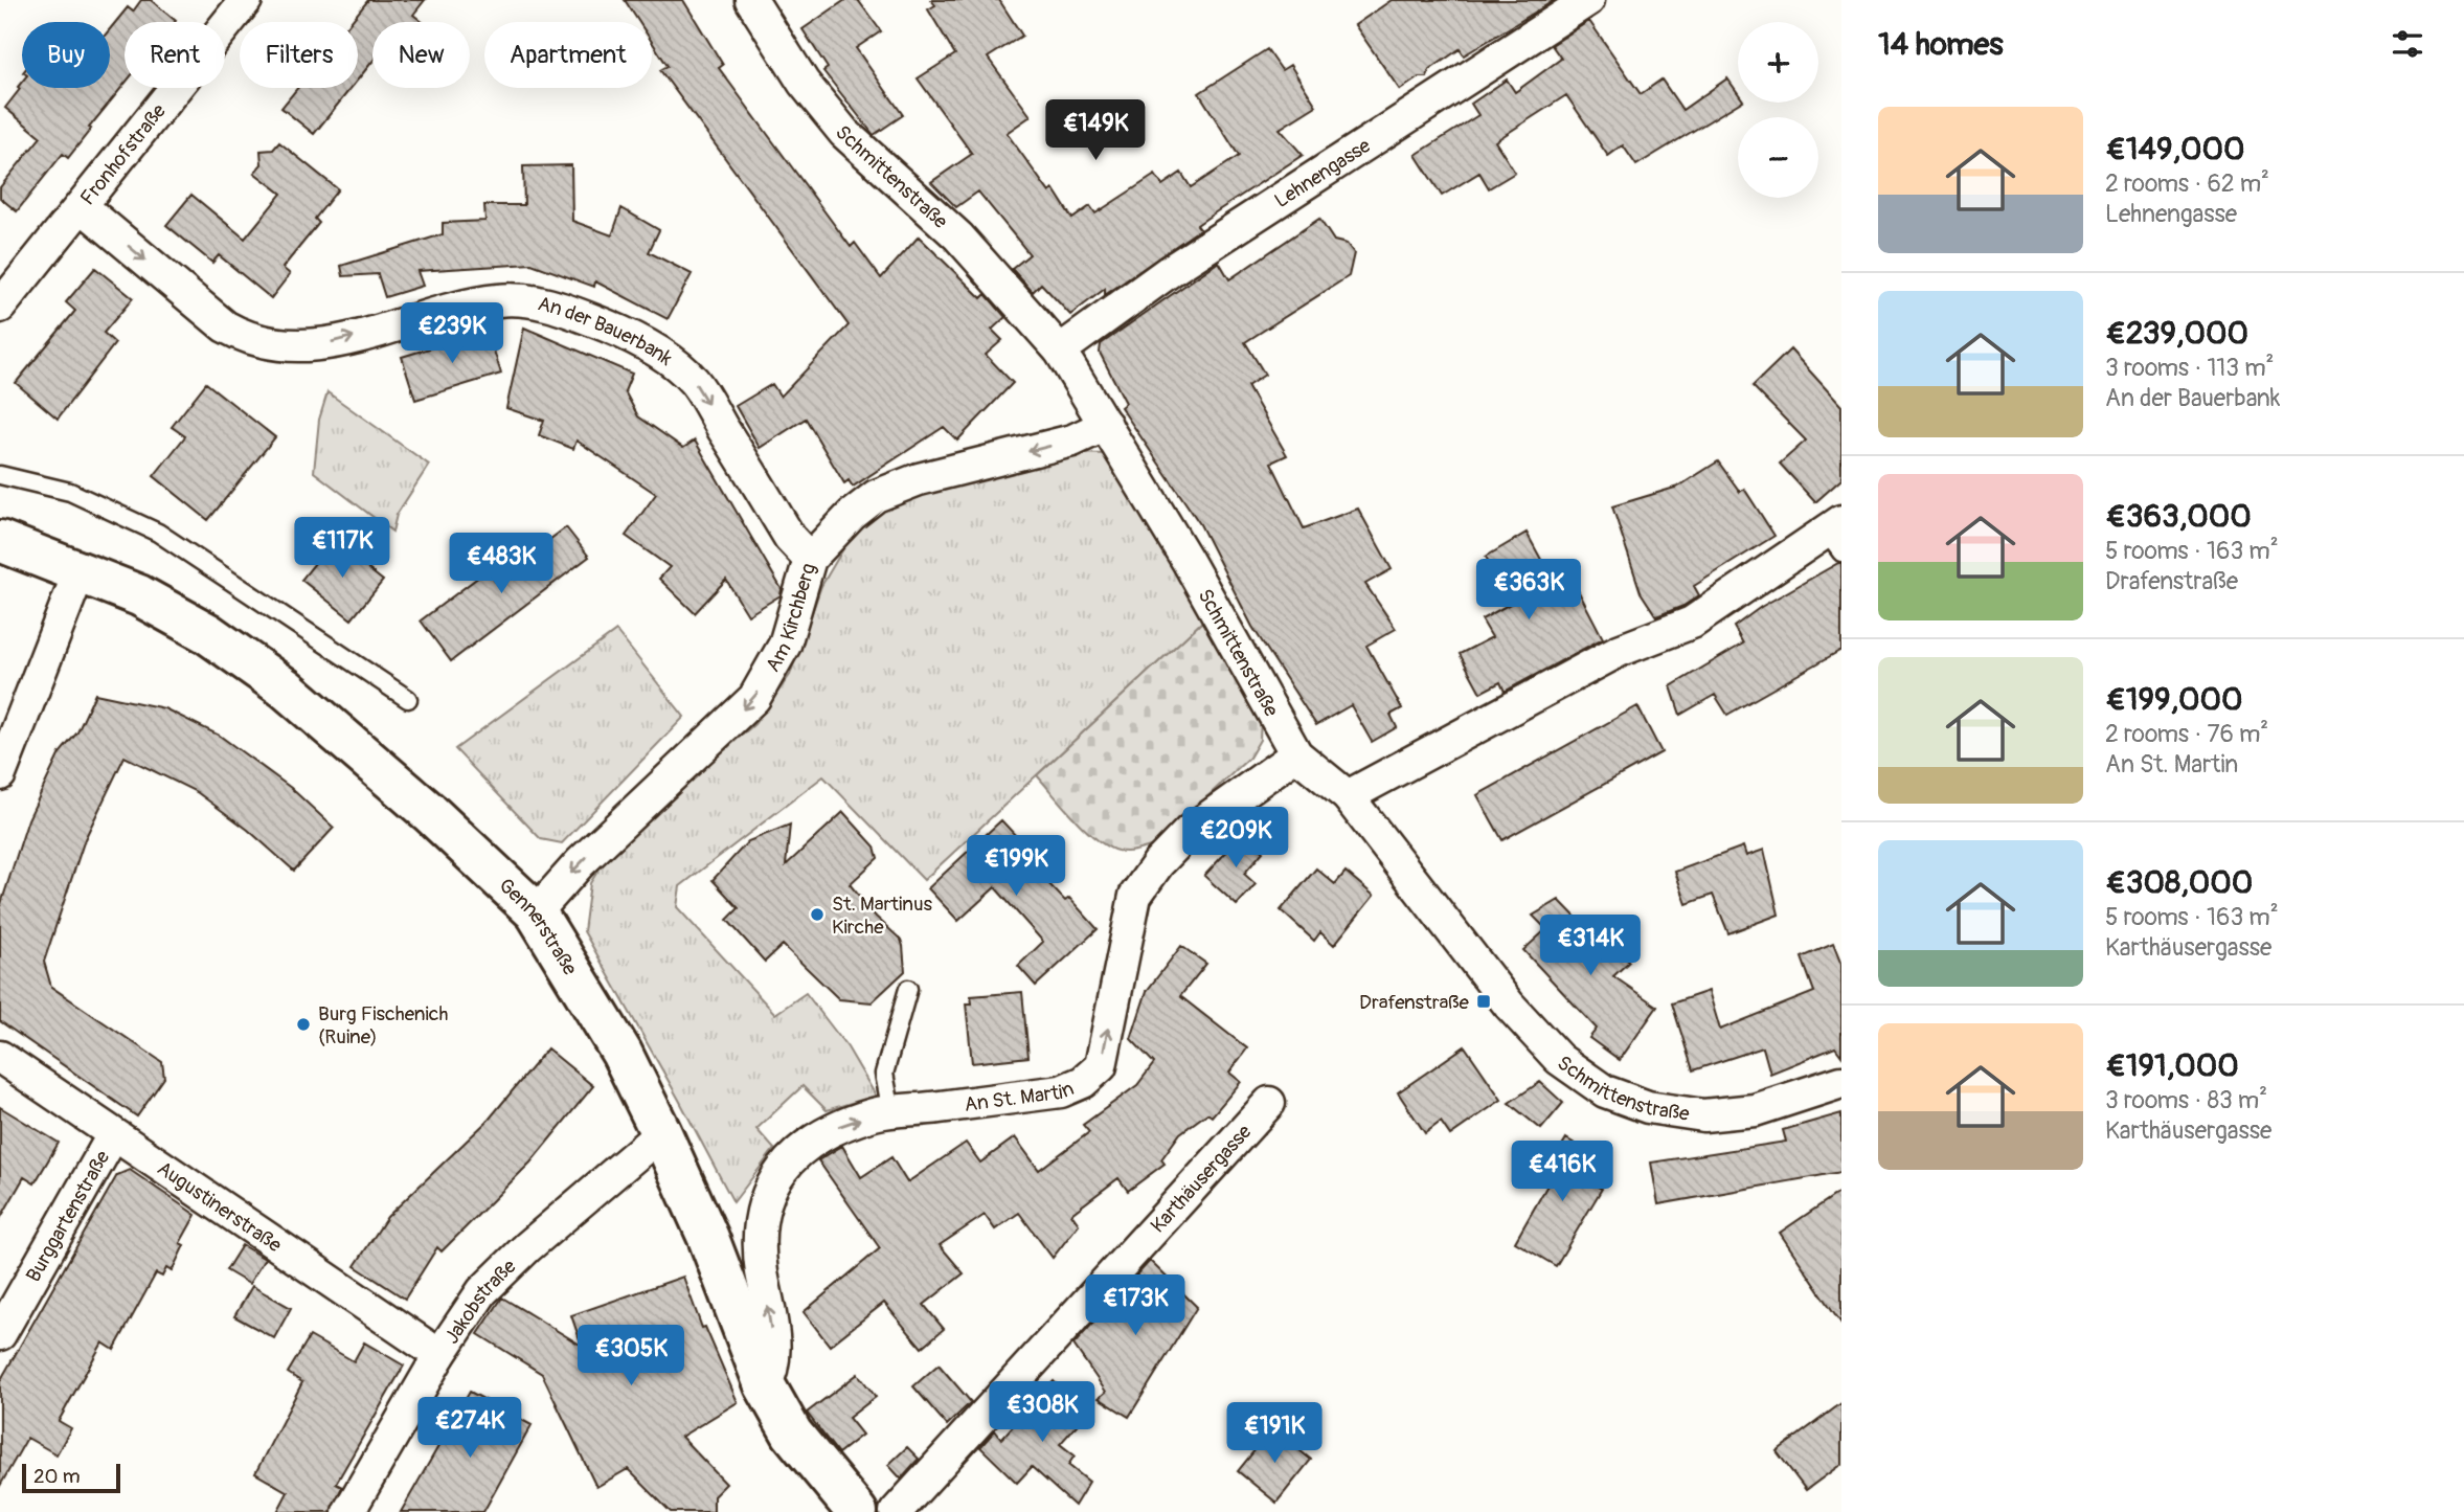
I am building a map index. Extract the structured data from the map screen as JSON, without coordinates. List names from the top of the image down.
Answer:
{
  "streets": {
    "street": [
      "Fronhofstraße",
      "Lehnengasse",
      "Schmittenstraße",
      "An der Bauerbank",
      "Am Kirchberg",
      "Gennerstraße",
      "An St. Martin",
      "Karthäusergasse",
      "Augustinerstraße",
      "Burggartenstraße",
      "Jakobstraße"
    ]
  },
  "crossings": [
    ["Fronhofstraße", "An der Bauerbank"],
    ["Lehnengasse", "Schmittenstraße"],
    ["Schmittenstraße", "Am Kirchberg"],
    ["Schmittenstraße", "An St. Martin"],
    ["An der Bauerbank", "Am Kirchberg"],
    ["Am Kirchberg", "Gennerstraße"],
    ["Gennerstraße", "An St. Martin"],
    ["Gennerstraße", "Jakobstraße"],
    ["Augustinerstraße", "Burggartenstraße"],
    ["Augustinerstraße", "Jakobstraße"]
  ],
  "one_way": ["An der Bauerbank", "Am Kirchberg", "An St. Martin"],
  "places": {
    "other": ["St. Martinus Kirche", "Burg Fischenich (Ruine)"],
    "transit": ["Drafenstraße"]
  },
  "scale_bar": "20 m",
  "page": {
    "heading": "14 homes",
    "map_buttons": ["+", "−"],
    "chip": [
      "Buy",
      "Rent",
      "Filters",
      "New",
      "Apartment"
    ],
    "list": [
      {
        "name": "€149,000",
        "note": "2 rooms · 62 m² · Lehnengasse"
      },
      {
        "name": "€239,000",
        "note": "3 rooms · 113 m² · An der Bauerbank"
      },
      {
        "name": "€363,000",
        "note": "5 rooms · 163 m² · Drafenstraße"
      },
      {
        "name": "€199,000",
        "note": "2 rooms · 76 m² · An St. Martin"
      },
      {
        "name": "€308,000",
        "note": "5 rooms · 163 m² · Karthäusergasse"
      },
      {
        "name": "€191,000",
        "note": "3 rooms · 83 m² · Karthäusergasse"
      }
    ],
    "price": [
      "€149K",
      "€239K",
      "€117K",
      "€483K",
      "€363K",
      "€209K",
      "€199K",
      "€314K",
      "€416K",
      "€173K",
      "€305K",
      "€308K",
      "€274K",
      "€191K"
    ],
    "scale": "20 m"
  }
}
